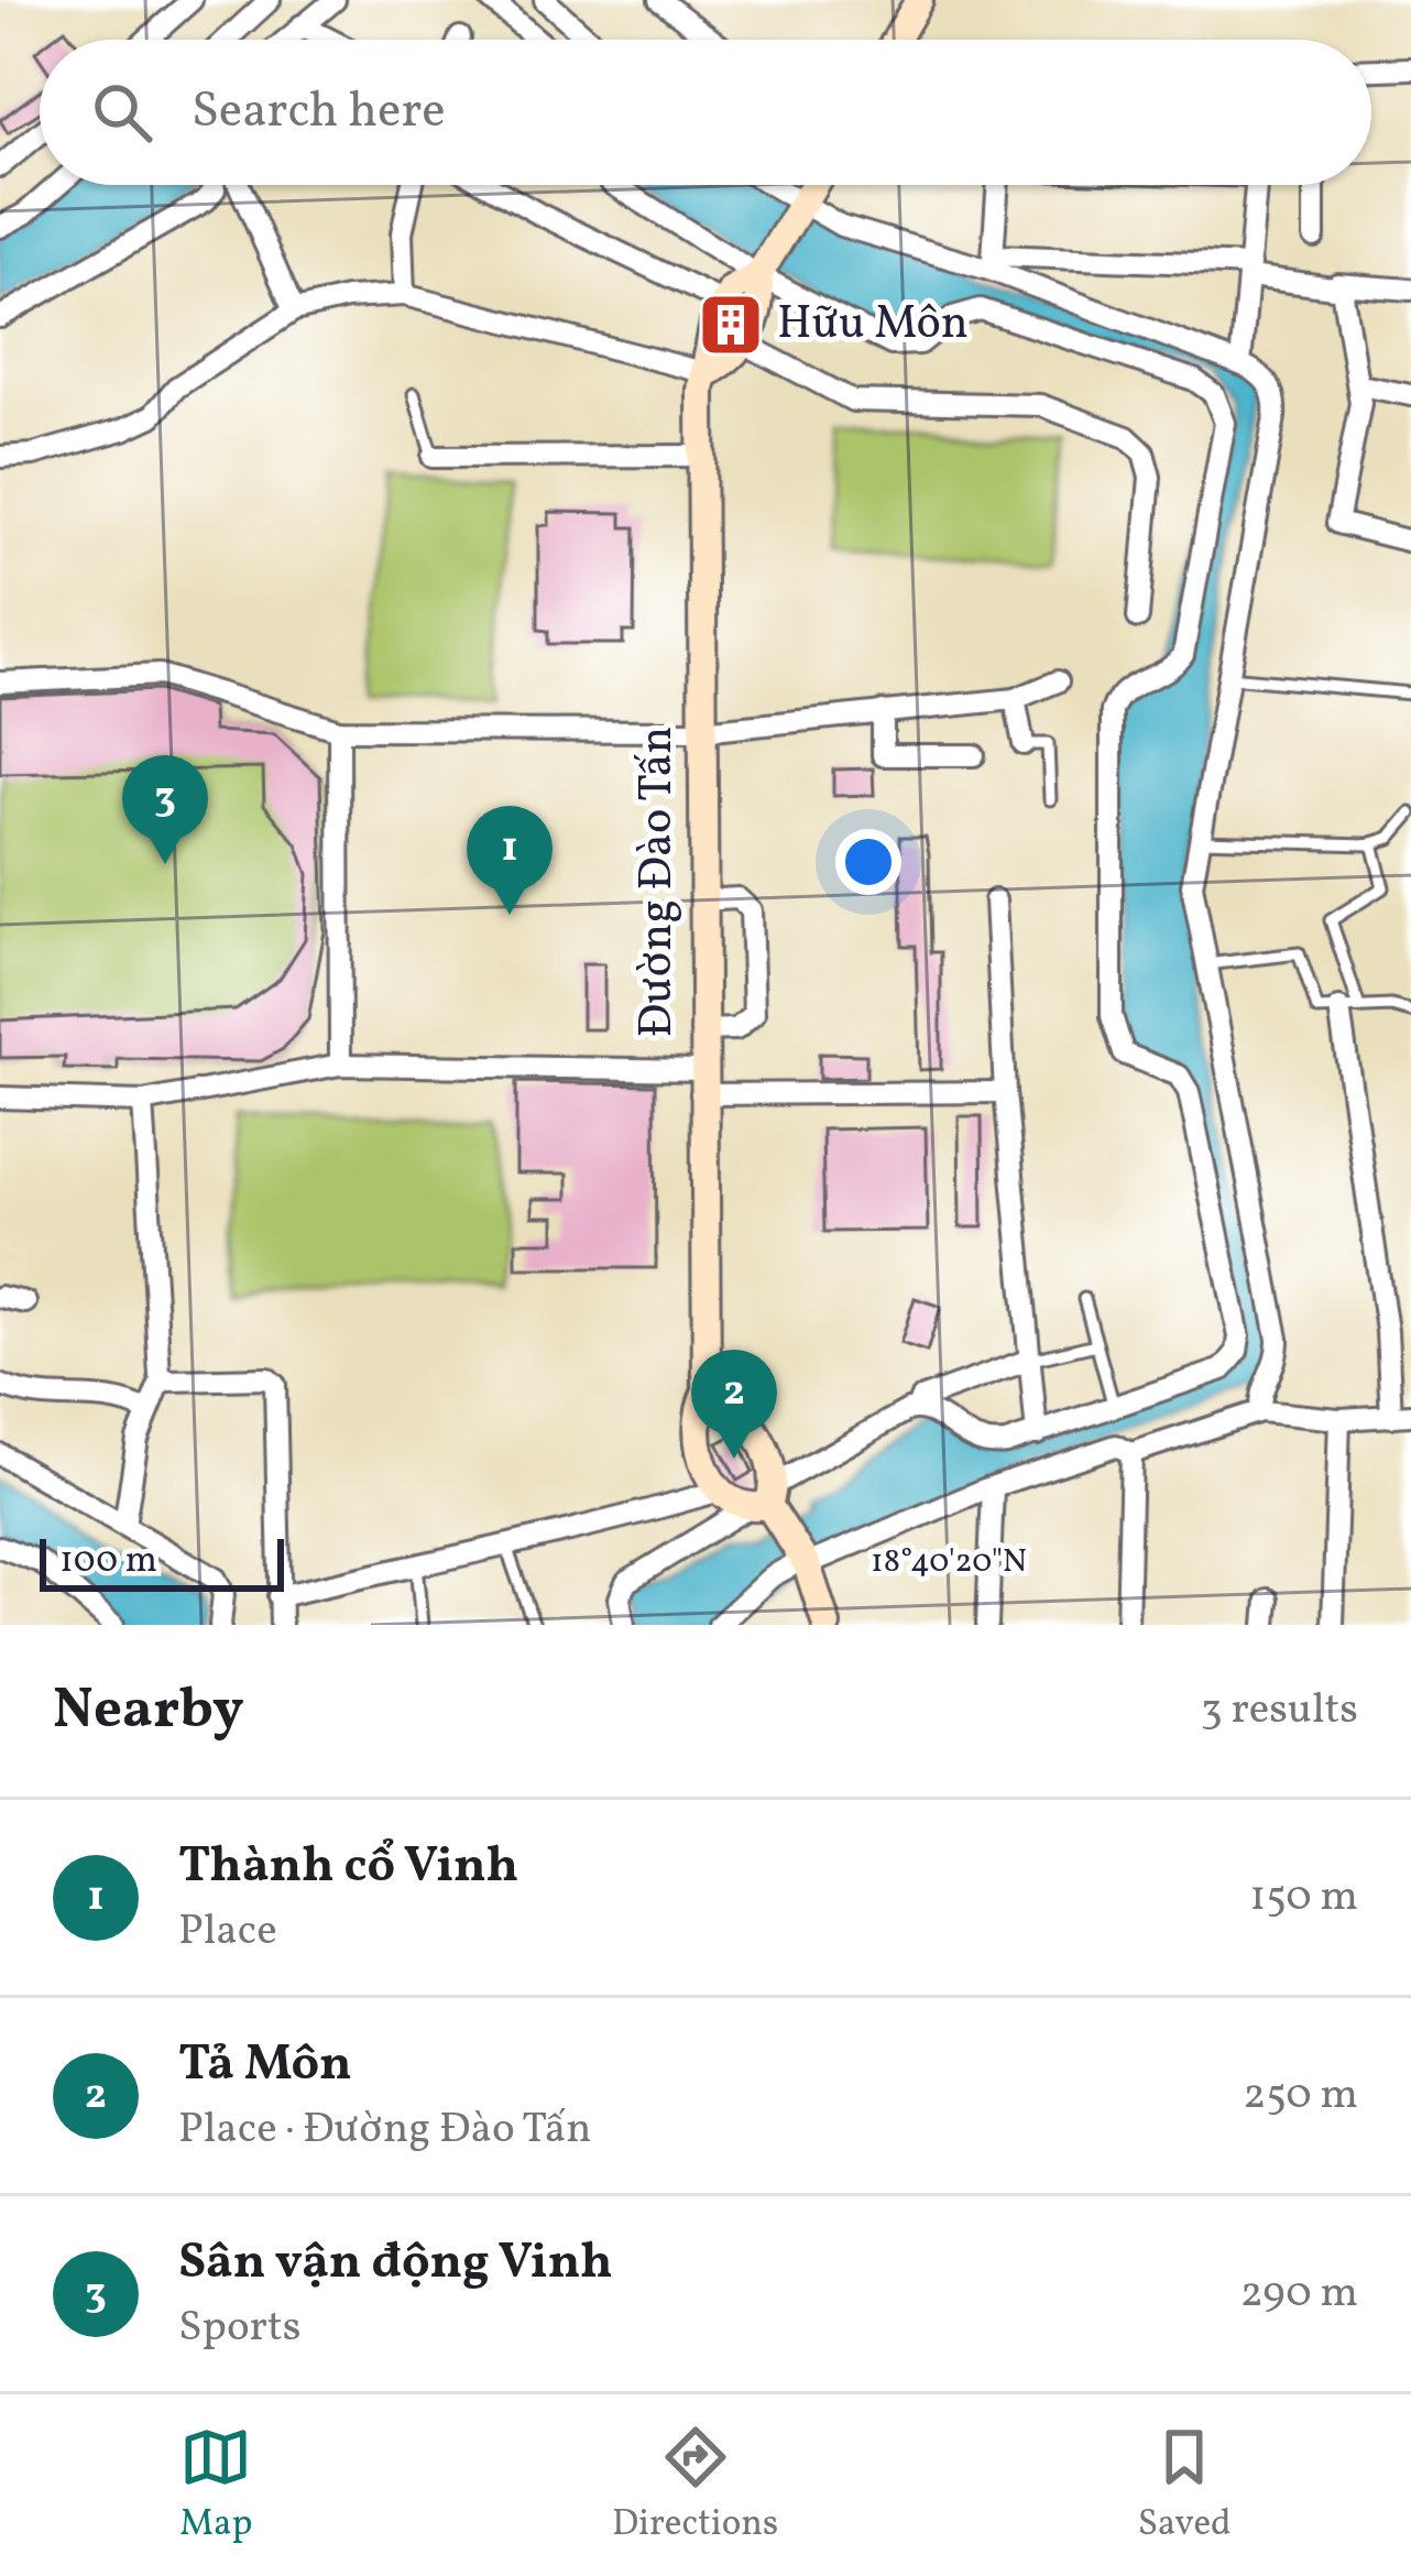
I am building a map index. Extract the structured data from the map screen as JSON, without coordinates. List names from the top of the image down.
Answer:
{
  "streets": {
    "street": ["Đường Đào Tấn"]
  },
  "places": {
    "building": ["Hữu Môn"]
  },
  "scale_bar": "100 m",
  "page": {
    "search": "Search here",
    "pins": ["3", "1", "2"],
    "scale": "100 m",
    "heading": ["Nearby", "3 results"],
    "list": [
      {
        "mark": "1",
        "name": "Thành cổ Vinh",
        "note": "Place",
        "value": "150 m"
      },
      {
        "mark": "2",
        "name": "Tả Môn",
        "note": "Place · Đường Đào Tấn",
        "value": "250 m"
      },
      {
        "mark": "3",
        "name": "Sân vận động Vinh",
        "note": "Sports",
        "value": "290 m"
      }
    ],
    "nav": ["Map", "Directions", "Saved"]
  },
  "coordinates": ["18°40'20\"N"]
}
